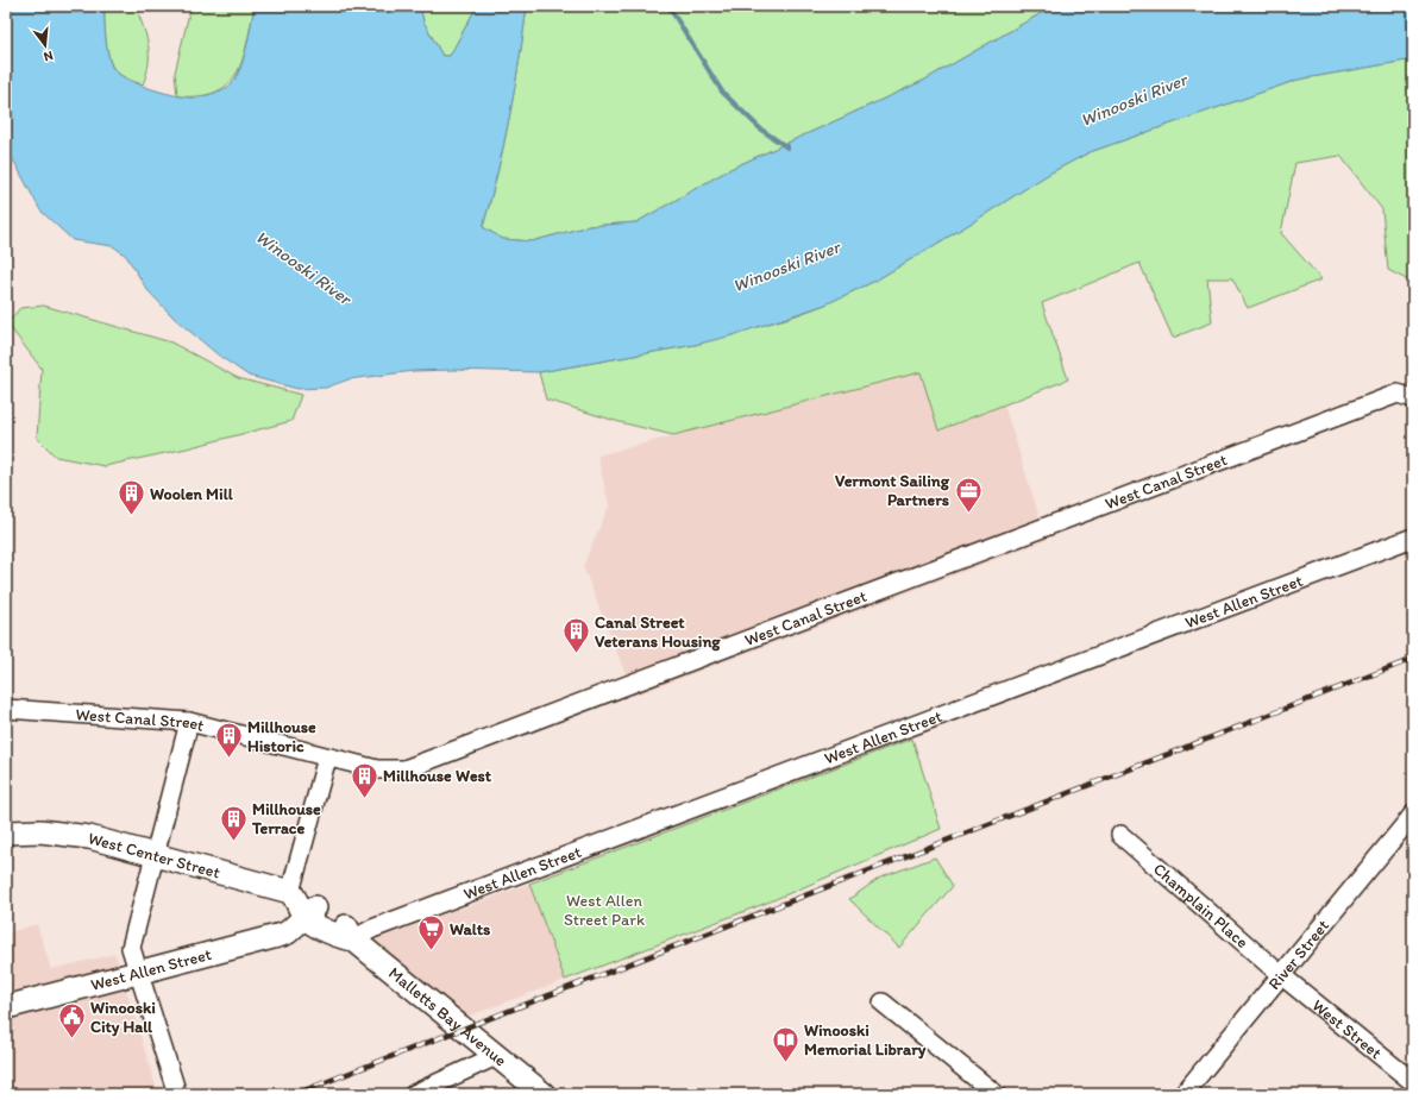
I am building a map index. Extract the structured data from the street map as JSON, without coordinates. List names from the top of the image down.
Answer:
{
  "streets": {
    "street": [
      "West Canal Street",
      "West Allen Street",
      "West Center Street",
      "Champlain Place",
      "River Street",
      "Malletts Bay Avenue",
      "West Street"
    ]
  },
  "crossings": [
    ["West Allen Street", "West Center Street"],
    ["West Allen Street", "Malletts Bay Avenue"],
    ["West Center Street", "Malletts Bay Avenue"],
    ["Champlain Place", "River Street"],
    ["Champlain Place", "West Street"],
    ["River Street", "West Street"]
  ],
  "water": ["Winooski River"],
  "parks": ["West Allen Street Park"],
  "places": {
    "office": ["Vermont Sailing Partners"],
    "building": [
      "Woolen Mill",
      "Canal Street Veterans Housing",
      "Millhouse Historic",
      "Millhouse West",
      "Millhouse Terrace"
    ],
    "supermarket": ["Walts"],
    "public building": ["Winooski City Hall"],
    "library": ["Winooski Memorial Library"]
  },
  "north": "bottom"
}
